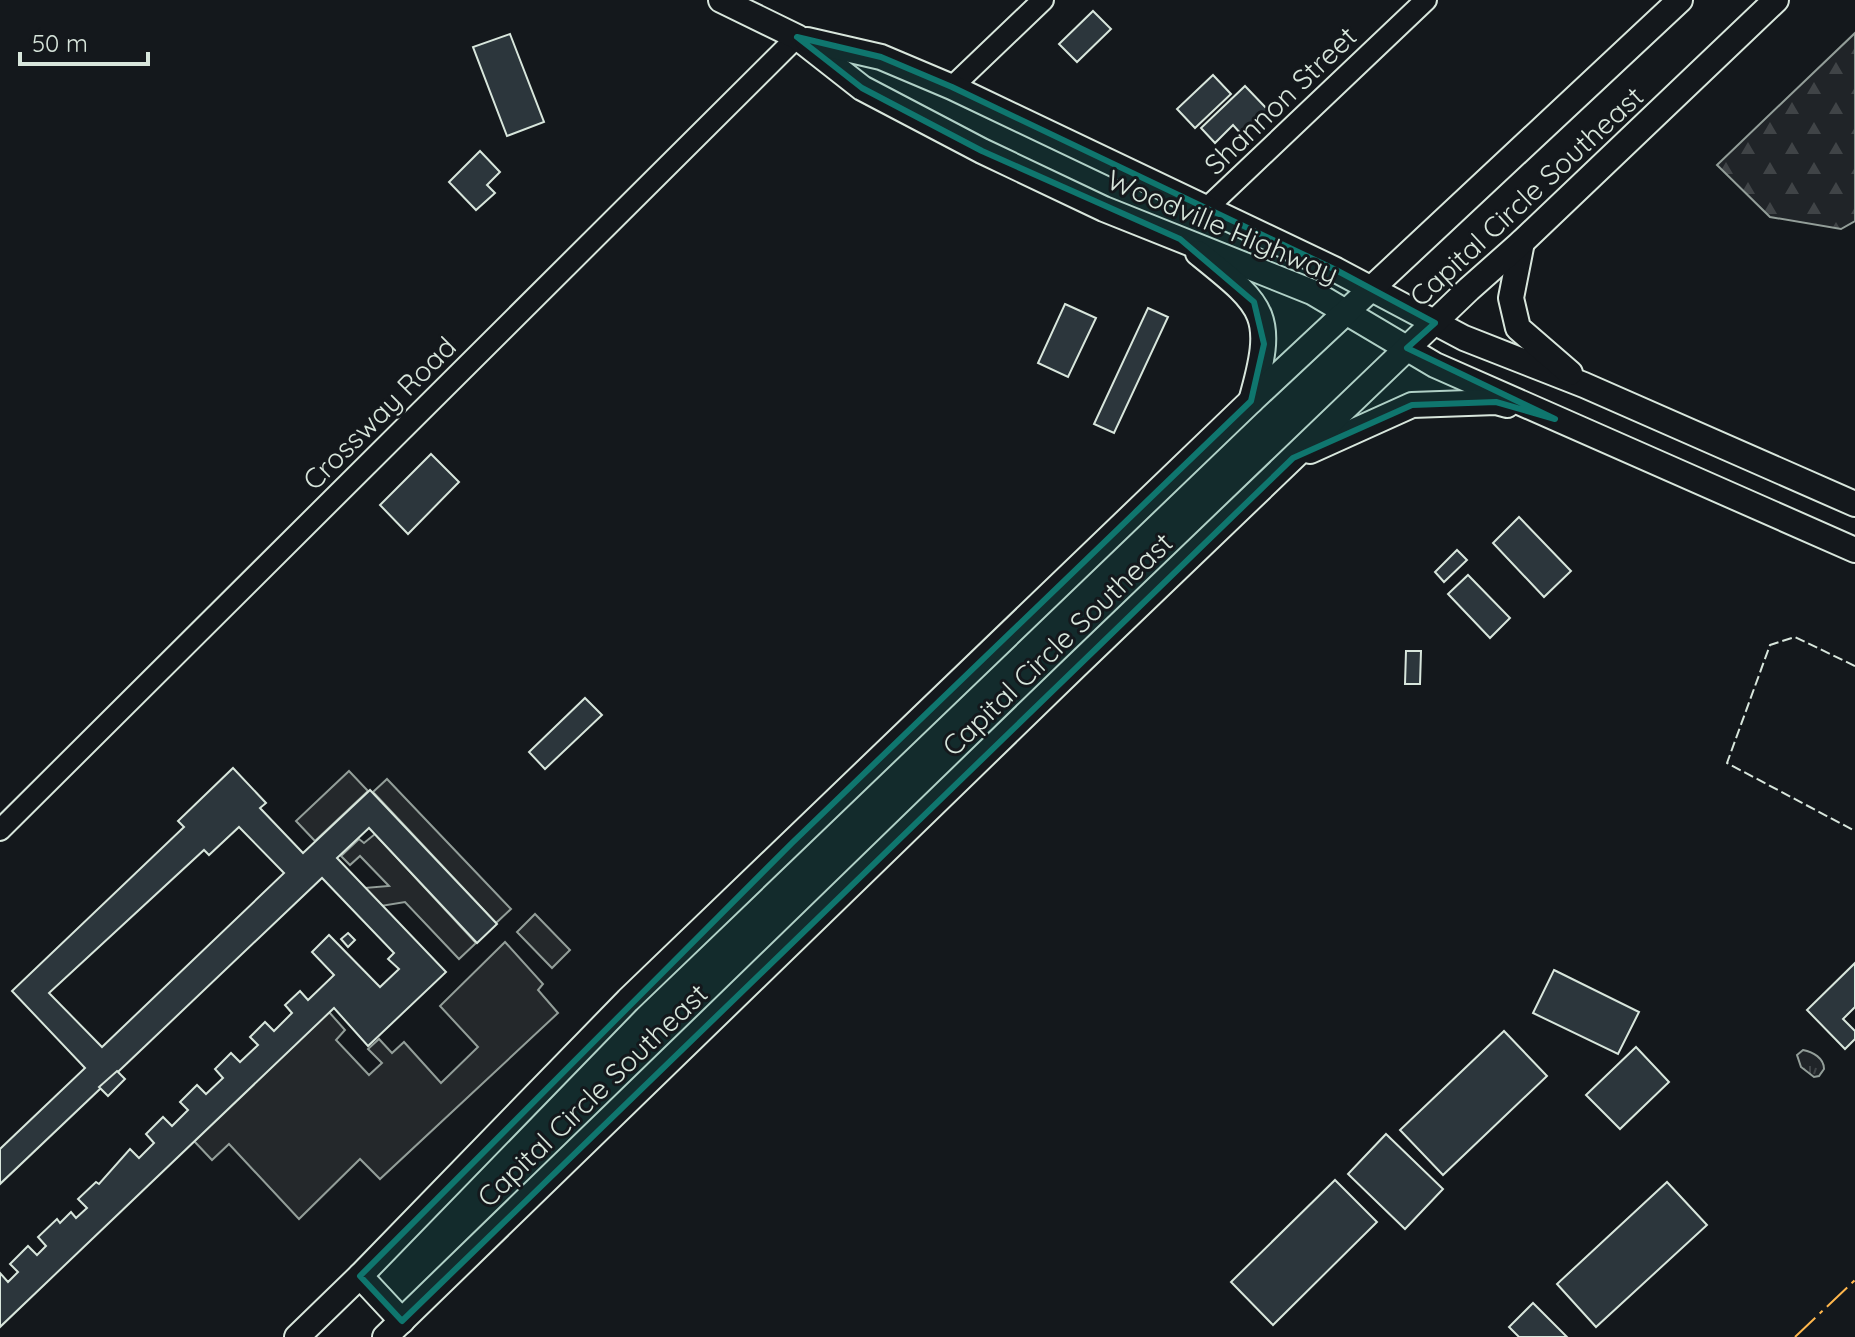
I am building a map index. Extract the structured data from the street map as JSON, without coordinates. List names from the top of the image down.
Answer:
{
  "streets": {
    "main road": ["Capital Circle Southeast", "Woodville Highway"],
    "street": ["Shannon Street", "Crossway Road"]
  },
  "crossings": [
    ["Shannon Street", "Woodville Highway"],
    ["Capital Circle Southeast", "Woodville Highway"],
    ["Woodville Highway", "Crossway Road"]
  ],
  "scale_bar": "50 m"
}
